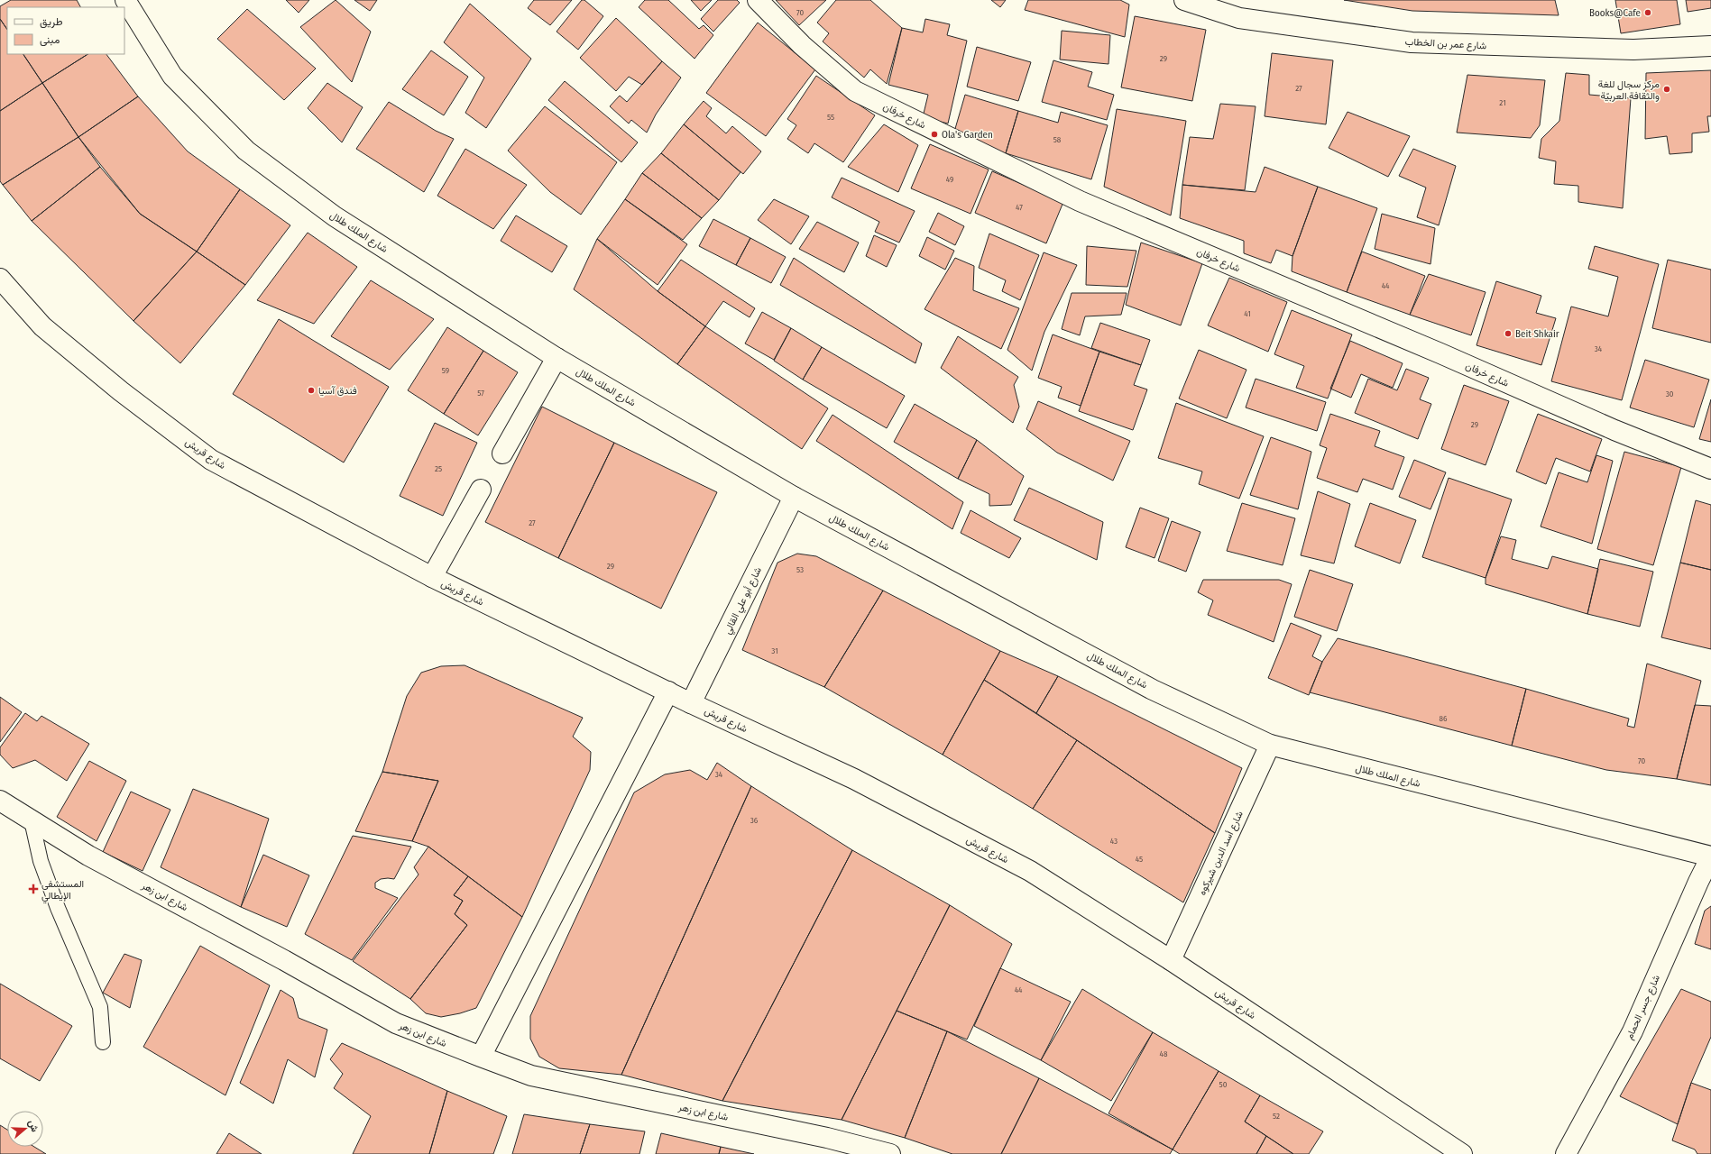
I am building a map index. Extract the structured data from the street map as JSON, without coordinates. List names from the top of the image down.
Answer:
{
  "streets": {
    "street": [
      "شارع عمر بن الخطاب",
      "شارع خرفان",
      "شارع الملك طلال",
      "شارع قريش",
      "شارع أبو علي القالي",
      "شارع أسد الدين شيركوه",
      "شارع ابن زهر",
      "شارع جسر الحمام"
    ]
  },
  "crossings": [
    ["شارع الملك طلال", "شارع أبو علي القالي"],
    ["شارع الملك طلال", "شارع أسد الدين شيركوه"],
    ["شارع الملك طلال", "شارع جسر الحمام"],
    ["شارع قريش", "شارع أبو علي القالي"],
    ["شارع قريش", "شارع أسد الدين شيركوه"]
  ],
  "places": {
    "other": [
      "Books@Cafe",
      "مركز سجال للغة والثقافة العربيّة",
      "Ola's Garden",
      "Beit Shkair",
      "فندق آسيا"
    ],
    "health": ["المستشفى الإيطالي"]
  },
  "house_numbers": [
    "70",
    "29",
    "27",
    "21",
    "55",
    "58",
    "49",
    "47",
    "44",
    "41",
    "34",
    "59",
    "57",
    "30",
    "29",
    "25",
    "27",
    "29",
    "53",
    "31",
    "86",
    "70",
    "34",
    "36",
    "43",
    "45",
    "44",
    "48",
    "50",
    "52"
  ],
  "legend": ["طريق", "مبنى"],
  "north": "right"
}
